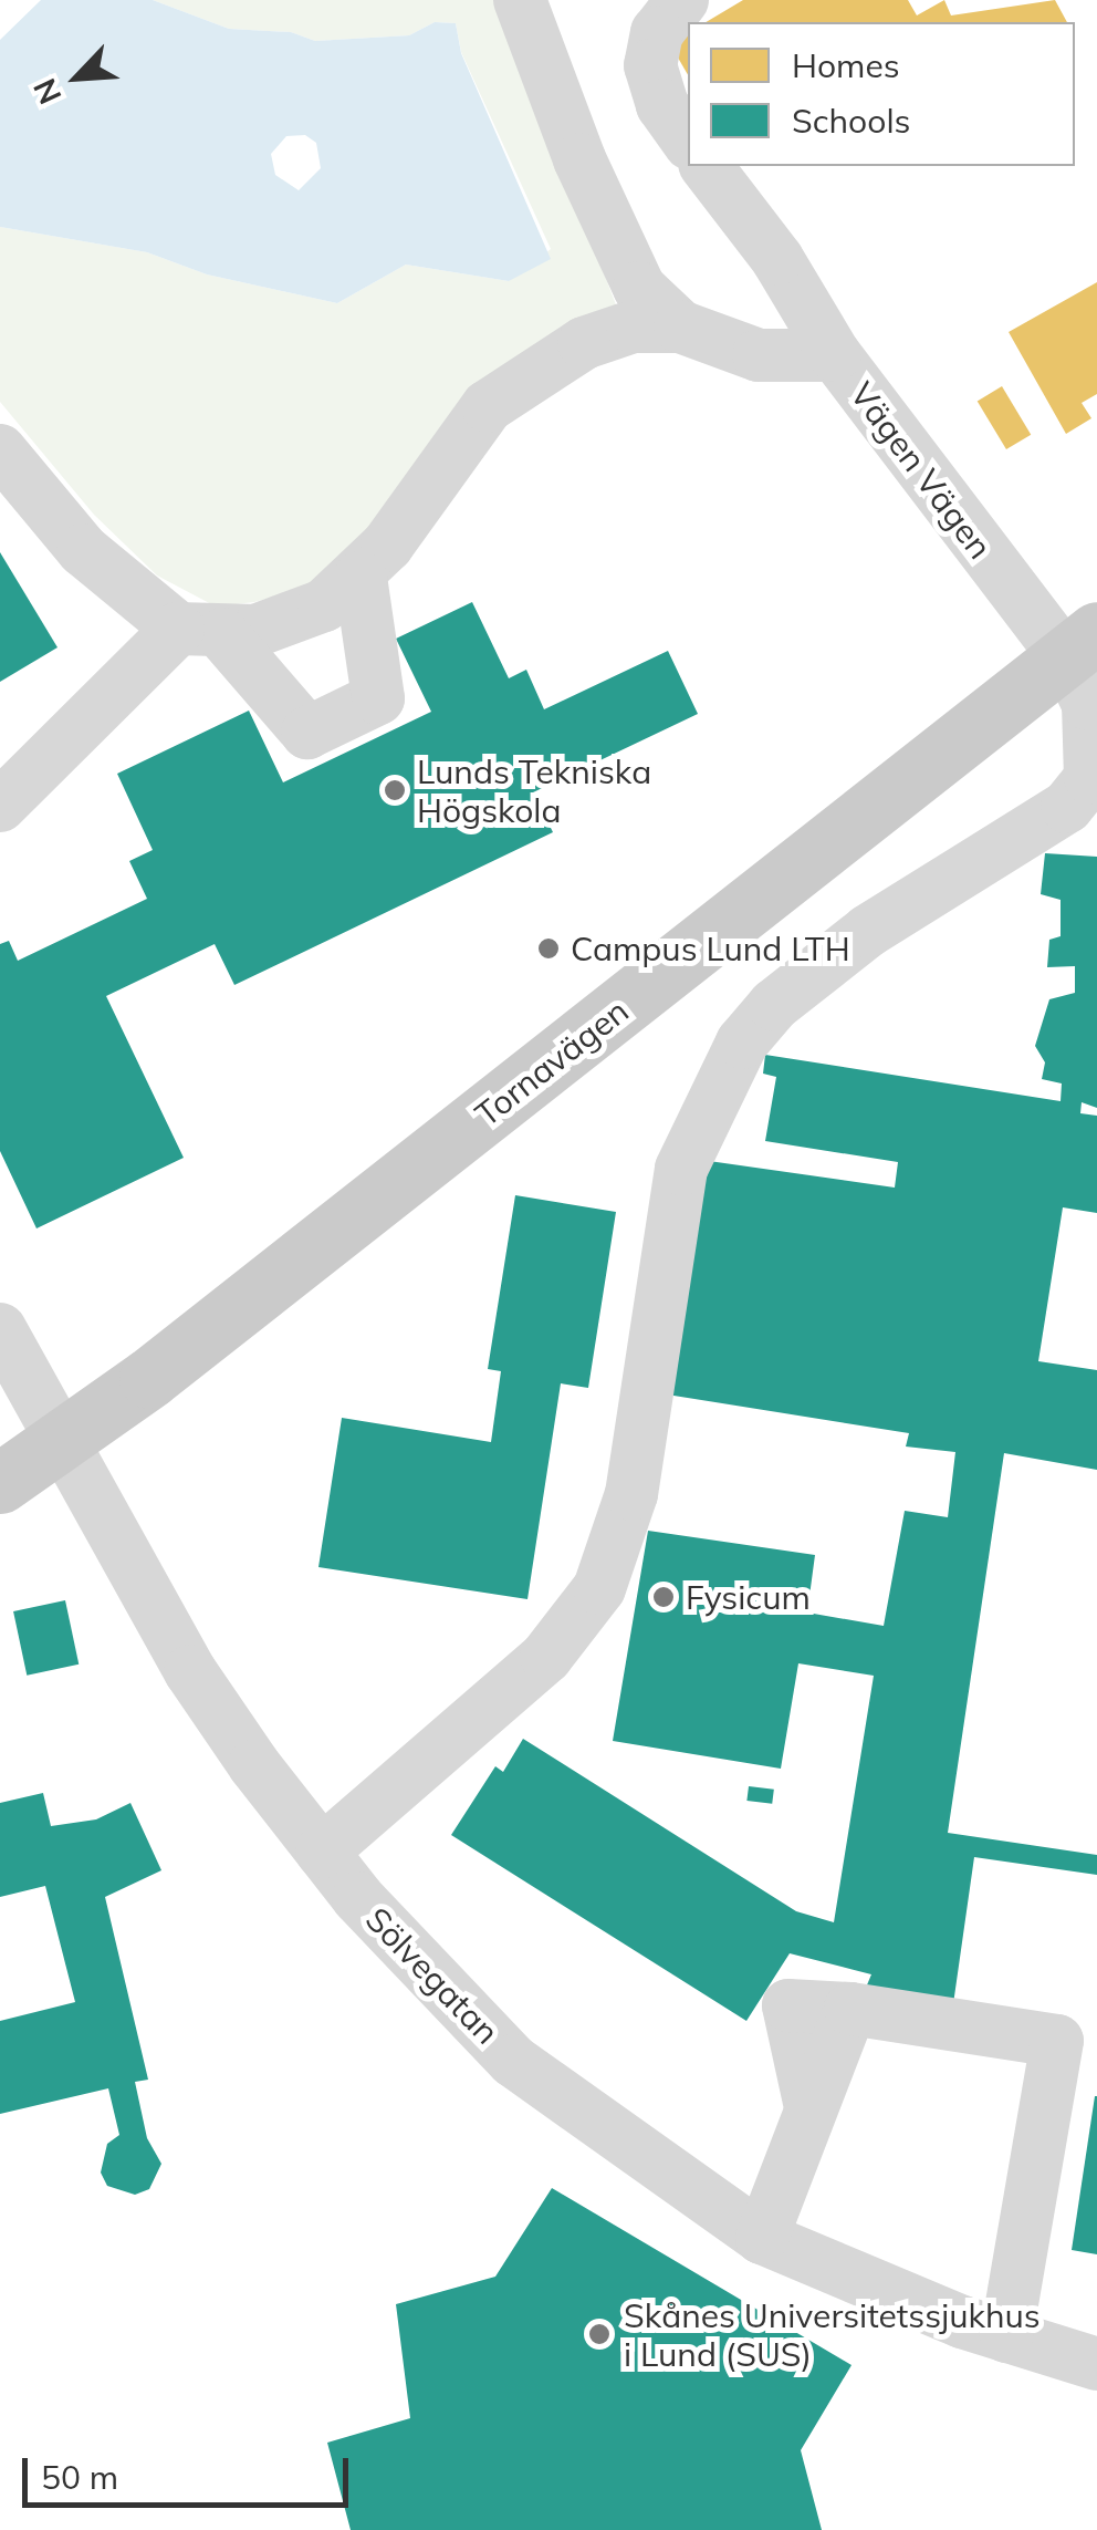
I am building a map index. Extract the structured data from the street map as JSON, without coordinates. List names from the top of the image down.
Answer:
{
  "streets": {
    "main road": ["Tornavägen"],
    "street": ["Vägen Vägen", "Sölvegatan"]
  },
  "crossings": [
    ["Vägen Vägen", "Tornavägen"],
    ["Vägen Vägen", "Sölvegatan"],
    ["Tornavägen", "Sölvegatan"]
  ],
  "places": [
    "Lunds Tekniska Högskola",
    "Campus Lund LTH",
    "Fysicum",
    "Skånes Universitetssjukhus i Lund (SUS)"
  ],
  "legend": ["Homes", "Schools"],
  "scale_bar": "50 m",
  "north": "bottom left"
}
